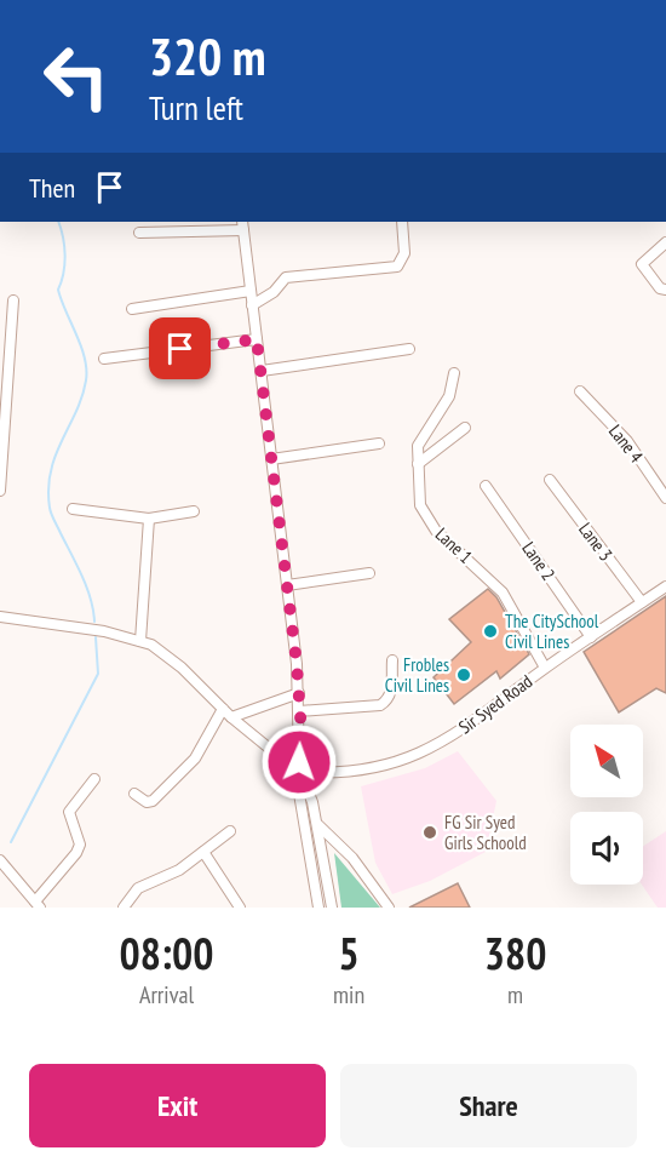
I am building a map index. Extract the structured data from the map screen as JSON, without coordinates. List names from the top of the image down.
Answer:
{
  "streets": {
    "street": [
      "Lane 4",
      "Lane 3",
      "Lane 1",
      "Lane 2",
      "Sir Syed Road"
    ]
  },
  "crossings": [
    ["Lane 3", "Sir Syed Road"],
    ["Lane 1", "Sir Syed Road"],
    ["Lane 2", "Sir Syed Road"]
  ],
  "places": ["The CitySchool Civil Lines", "Frobles Civil Lines", "FG Sir Syed Girls Schoold"],
  "north": "top left",
  "page": {
    "turn": ["320 m", "Turn left"],
    "then": "Then",
    "eta": [
      "08:00",
      "Arrival",
      "5",
      "min",
      "380",
      "m"
    ],
    "buttons": ["Exit", "Share"]
  }
}
